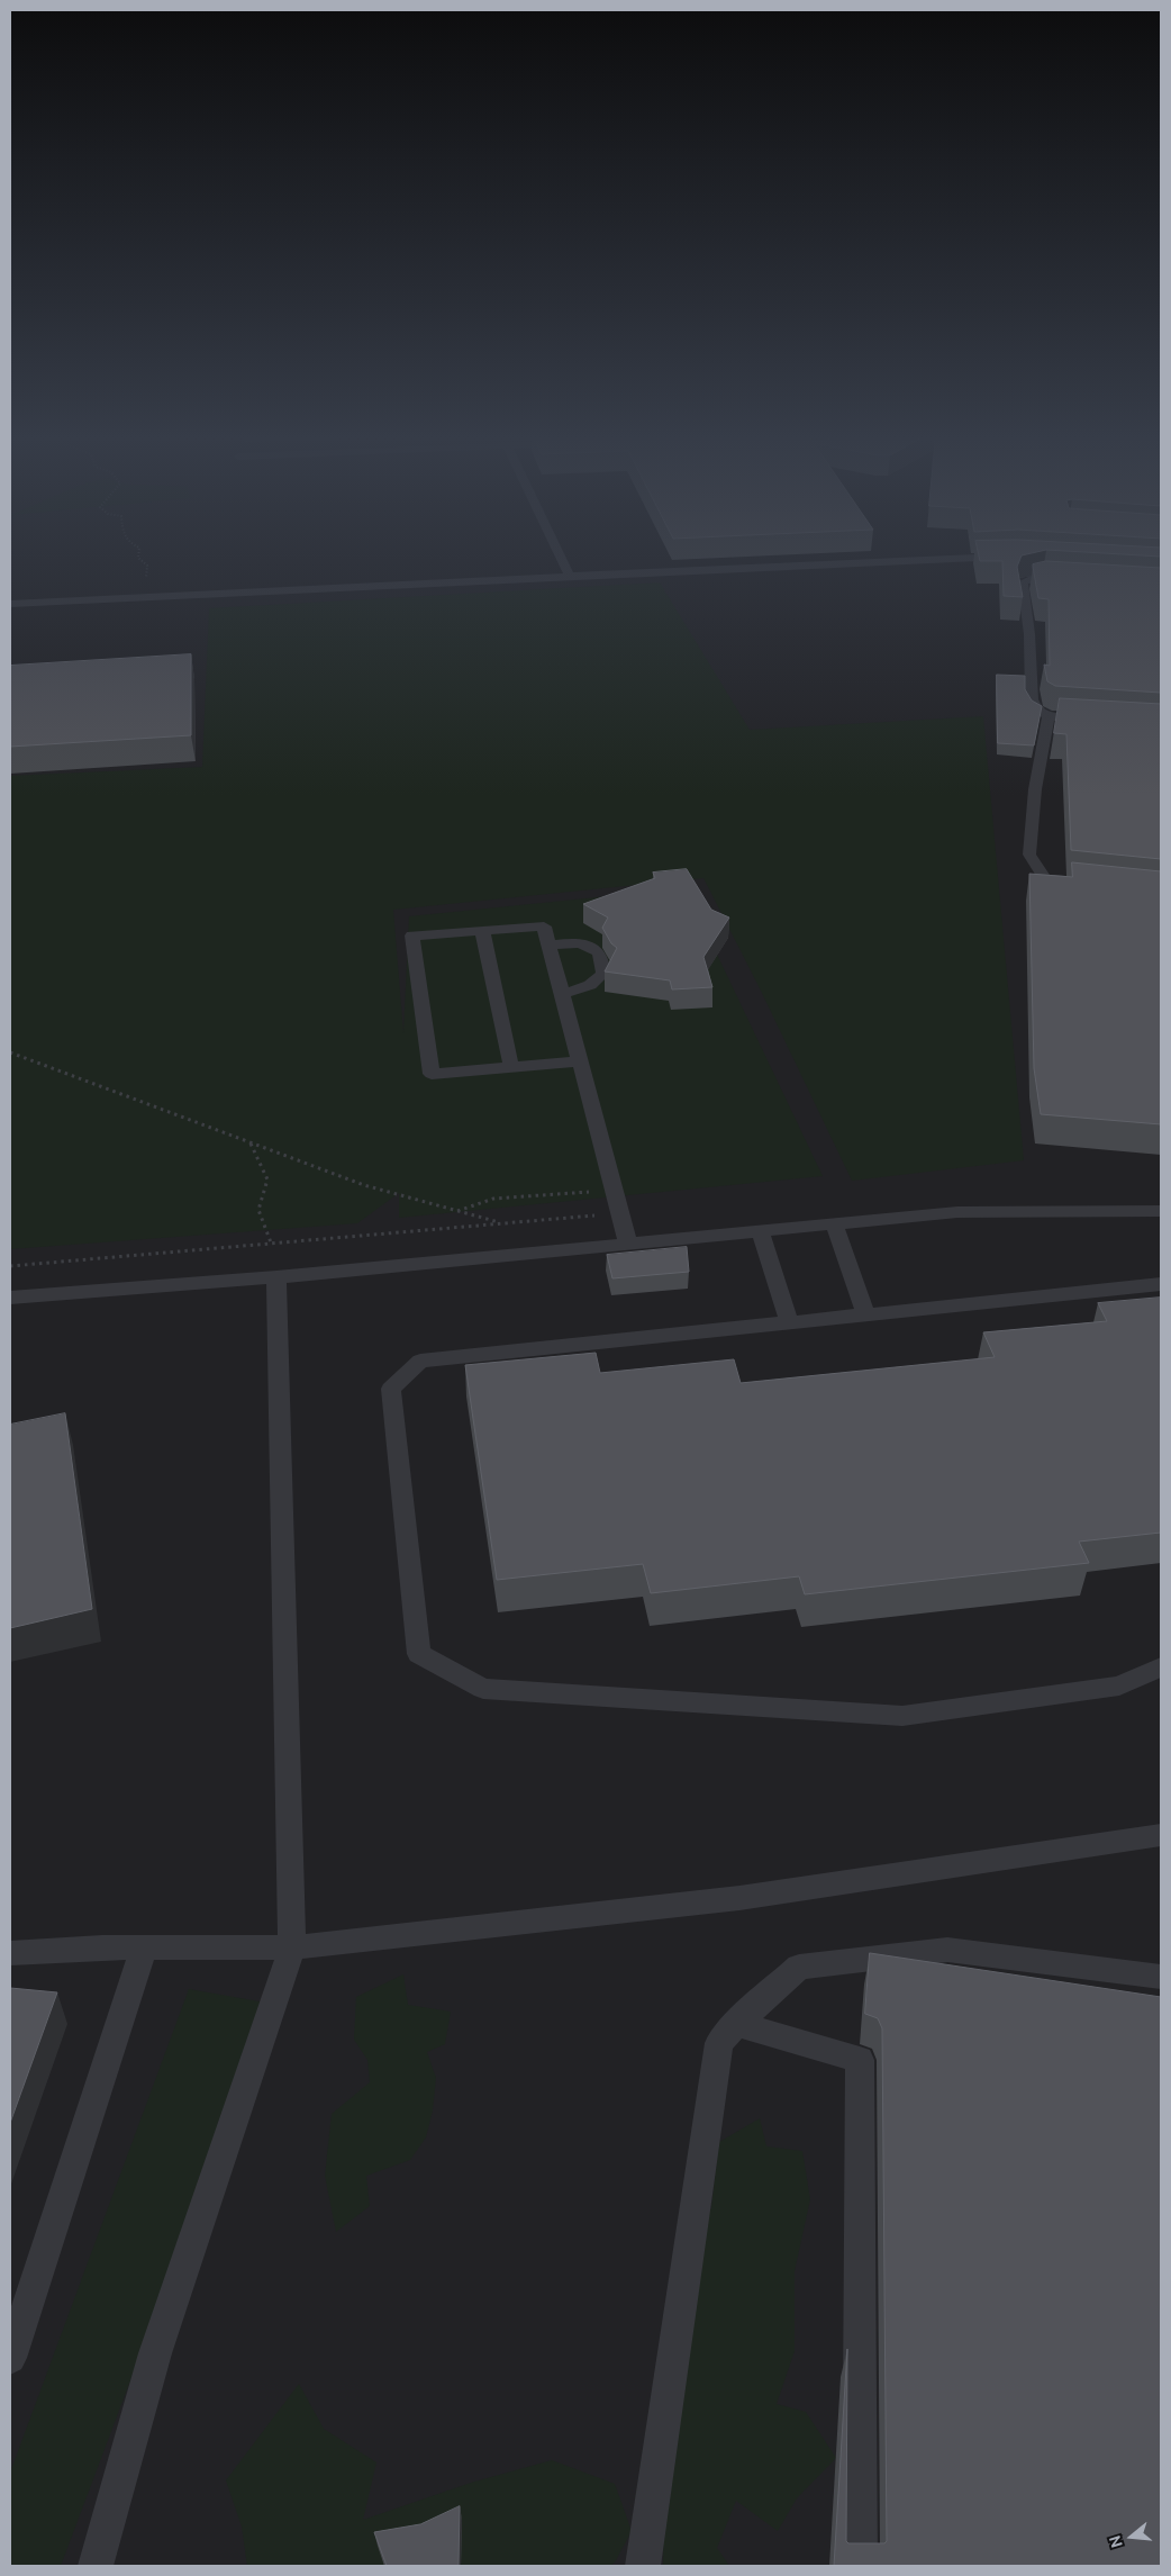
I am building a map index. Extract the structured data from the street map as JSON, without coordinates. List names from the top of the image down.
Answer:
{
  "north": "left"
}
